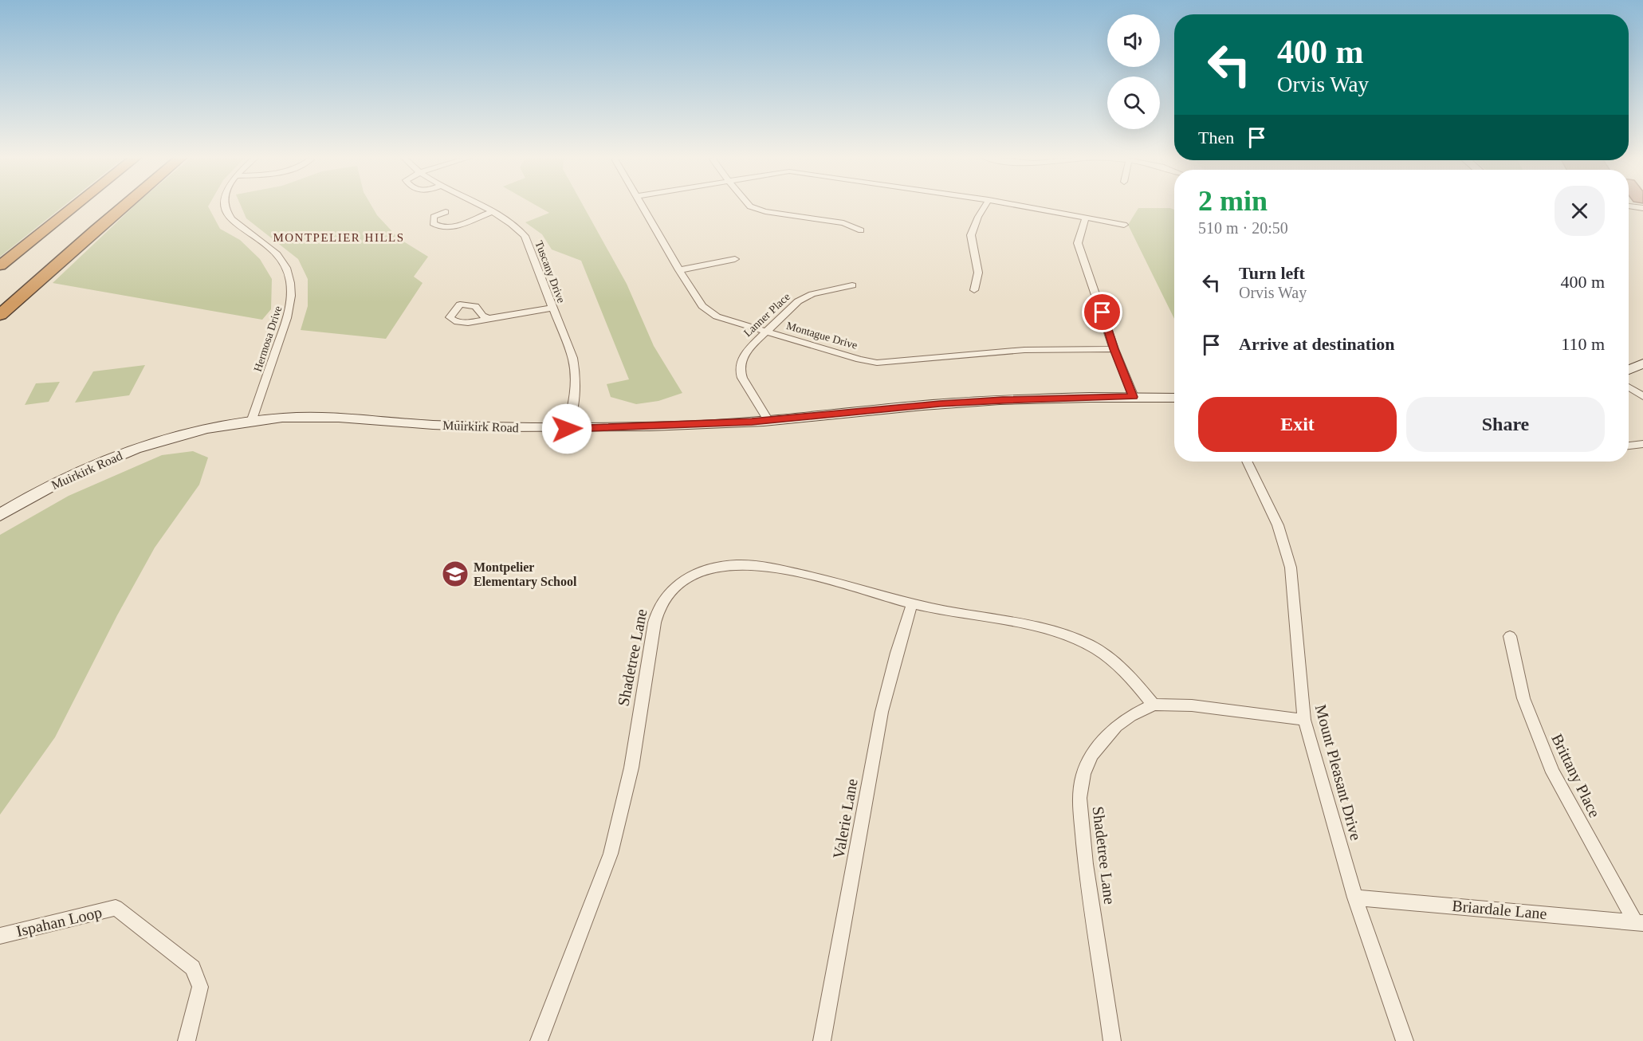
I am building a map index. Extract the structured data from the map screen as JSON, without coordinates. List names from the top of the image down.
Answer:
{
  "streets": {
    "main road": ["Muirkirk Road"],
    "street": [
      "Tuscany Drive",
      "Lanner Place",
      "Montague Drive",
      "Hermosa Drive",
      "Shadetree Lane",
      "Mount Pleasant Drive",
      "Brittany Place",
      "Valerie Lane",
      "Briardale Lane",
      "Ispahan Loop"
    ]
  },
  "crossings": [
    ["Tuscany Drive", "Muirkirk Road"],
    ["Lanner Place", "Montague Drive"],
    ["Lanner Place", "Muirkirk Road"],
    ["Hermosa Drive", "Muirkirk Road"],
    ["Shadetree Lane", "Mount Pleasant Drive"],
    ["Shadetree Lane", "Valerie Lane"],
    ["Mount Pleasant Drive", "Briardale Lane"],
    ["Brittany Place", "Briardale Lane"]
  ],
  "districts": ["MONTPELIER HILLS"],
  "places": {
    "school or university": ["Montpelier Elementary School"]
  },
  "page": {
    "turn": ["400 m", "Orvis Way"],
    "then": "Then",
    "heading": ["2 min", "510 m · 20:50"],
    "list": [
      {
        "name": "Turn left",
        "note": "Orvis Way",
        "value": "400 m"
      },
      {
        "name": "Arrive at destination",
        "value": "110 m"
      }
    ],
    "buttons": ["Exit", "Share"]
  }
}
